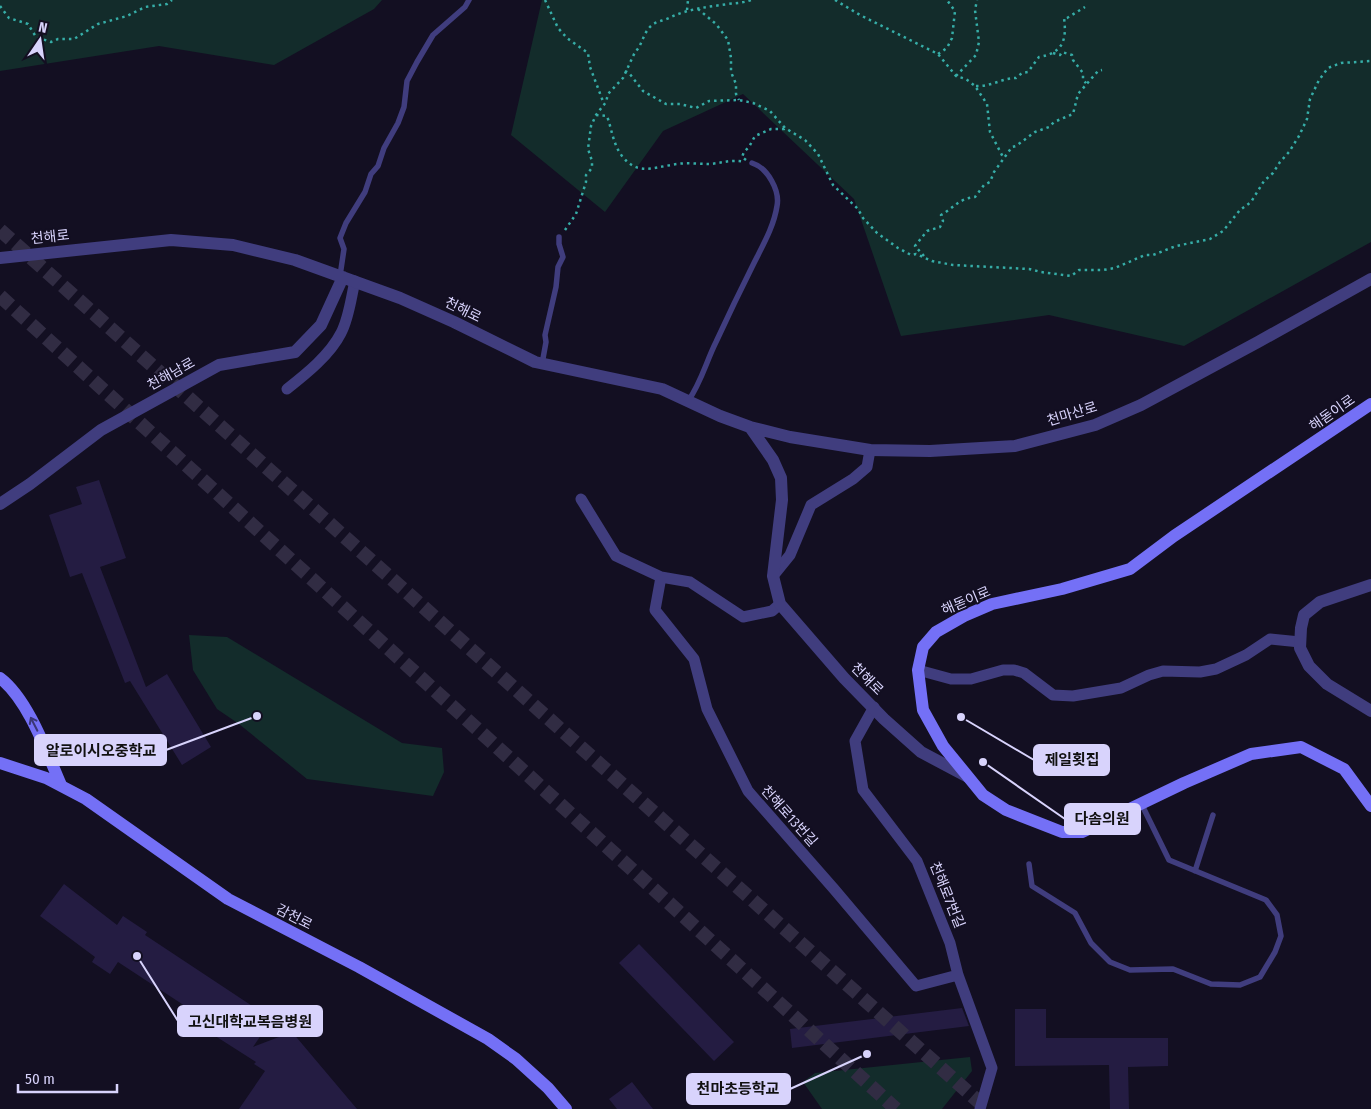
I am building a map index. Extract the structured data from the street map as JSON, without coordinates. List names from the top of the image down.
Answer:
{
  "streets": {
    "main road": ["해돋이로", "감천로"],
    "street": [
      "천해로",
      "천해남로",
      "천마산로",
      "천해로13번길",
      "천해로7번길"
    ]
  },
  "crossings": [
    ["천해로", "천해남로"],
    ["천해로", "해돋이로"],
    ["천해로", "천마산로"],
    ["천해로", "천해로7번길"],
    ["천해로13번길", "천해로7번길"]
  ],
  "places": [
    "알로이시오중학교",
    "제일횟집",
    "다솜의원",
    "고신대학교복음병원",
    "천마초등학교"
  ],
  "scale_bar": "50 m",
  "north": "top"
}
